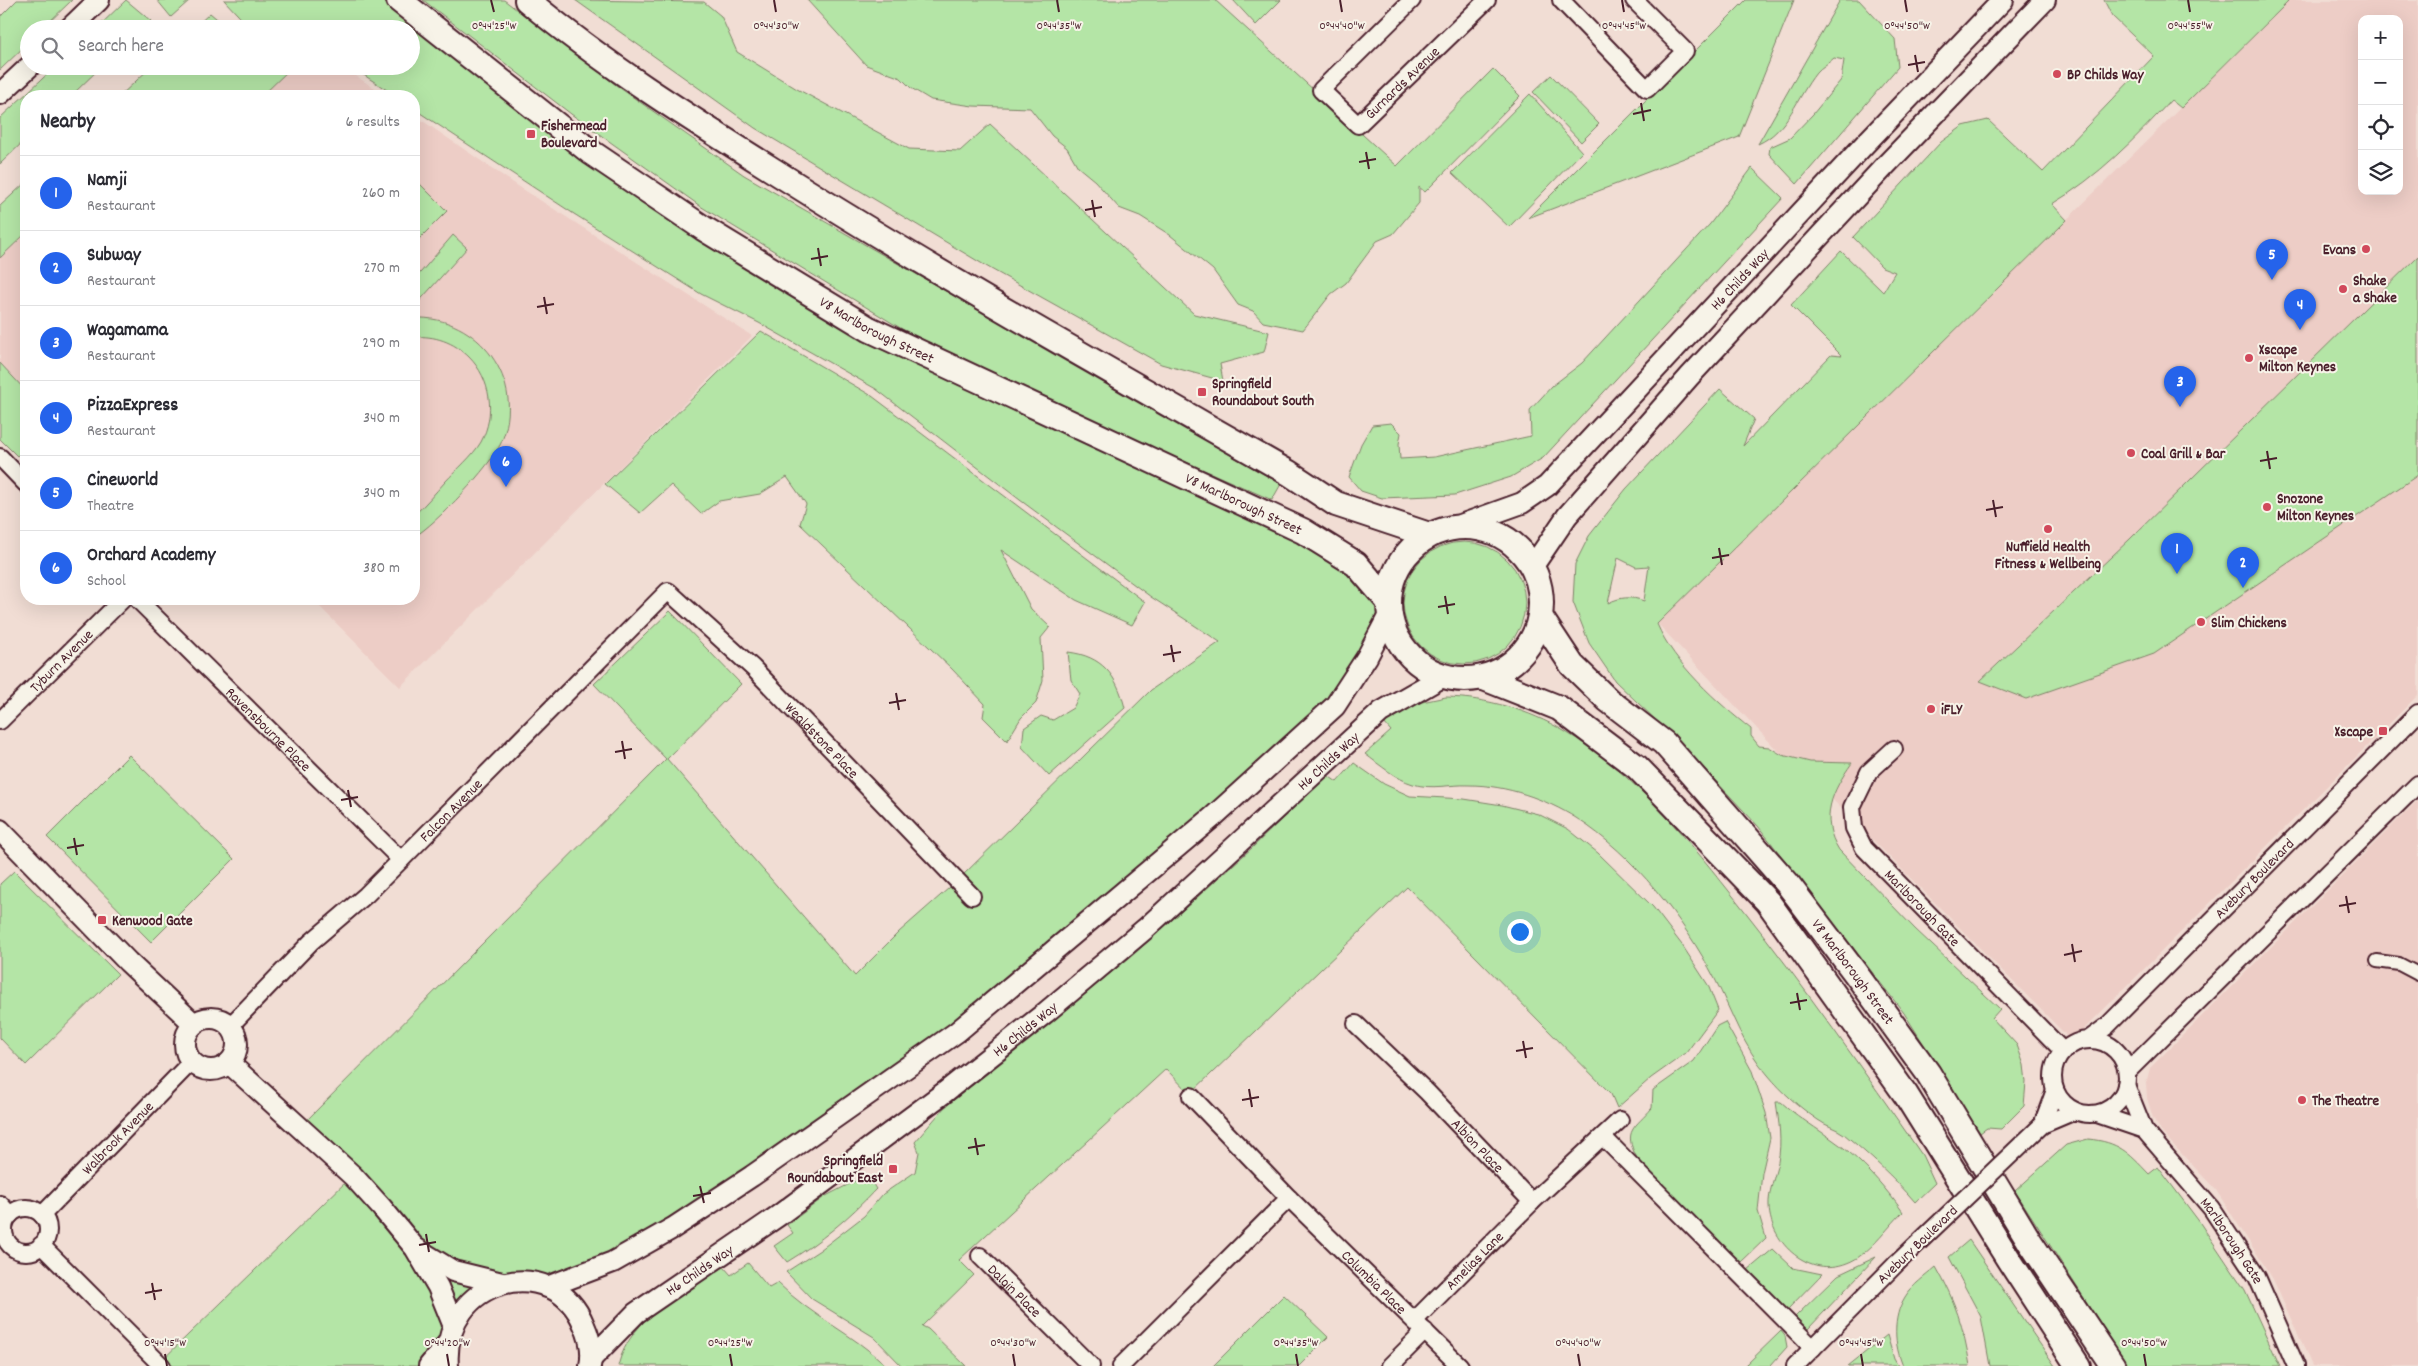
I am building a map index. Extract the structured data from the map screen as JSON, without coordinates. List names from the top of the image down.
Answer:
{
  "streets": {
    "main road": ["V8 Marlborough Street"],
    "street": [
      "Gurnards Avenue",
      "H6 Childs Way",
      "Tyburn Avenue",
      "Ravensbourne Place",
      "Wealdstone Place",
      "Falcon Avenue",
      "Avebury Boulevard",
      "Marlborough Gate",
      "Walbrook Avenue",
      "Albion Place",
      "Amelias Lane",
      "Columbia Place",
      "Dalgin Place"
    ]
  },
  "crossings": [
    ["H6 Childs Way", "V8 Marlborough Street"],
    ["Ravensbourne Place", "Falcon Avenue"],
    ["Wealdstone Place", "Falcon Avenue"],
    ["Falcon Avenue", "Walbrook Avenue"],
    ["Avebury Boulevard", "Marlborough Gate"],
    ["Albion Place", "Amelias Lane"],
    ["Amelias Lane", "Columbia Place"]
  ],
  "places": {
    "other": [
      "BP Childs Way",
      "Evans",
      "Shake a Shake",
      "Xscape Milton Keynes",
      "Coal Grill & Bar",
      "Snozone Milton Keynes",
      "Nuffield Health Fitness & Wellbeing",
      "Slim Chickens",
      "iFLY",
      "The Theatre"
    ],
    "transit": [
      "Fishermead Boulevard",
      "Springfield Roundabout South",
      "Xscape",
      "Kenwood Gate",
      "Springfield Roundabout East"
    ]
  },
  "page": {
    "map_buttons": ["+", "−"],
    "search": "Search here",
    "heading": ["Nearby", "6 results"],
    "list": [
      {
        "mark": "1",
        "name": "Namji",
        "note": "Restaurant",
        "value": "260 m"
      },
      {
        "mark": "2",
        "name": "Subway",
        "note": "Restaurant",
        "value": "270 m"
      },
      {
        "mark": "3",
        "name": "Wagamama",
        "note": "Restaurant",
        "value": "290 m"
      },
      {
        "mark": "4",
        "name": "PizzaExpress",
        "note": "Restaurant",
        "value": "340 m"
      },
      {
        "mark": "5",
        "name": "Cineworld",
        "note": "Theatre",
        "value": "340 m"
      },
      {
        "mark": "6",
        "name": "Orchard Academy",
        "note": "School",
        "value": "380 m"
      }
    ],
    "pins": [
      "5",
      "4",
      "3",
      "6",
      "1",
      "2"
    ]
  },
  "coordinates": [
    "0°44'25\"W",
    "0°44'30\"W",
    "0°44'35\"W",
    "0°44'40\"W",
    "0°44'45\"W",
    "0°44'50\"W",
    "0°44'55\"W",
    "0°44'15\"W",
    "0°44'20\"W"
  ]
}
